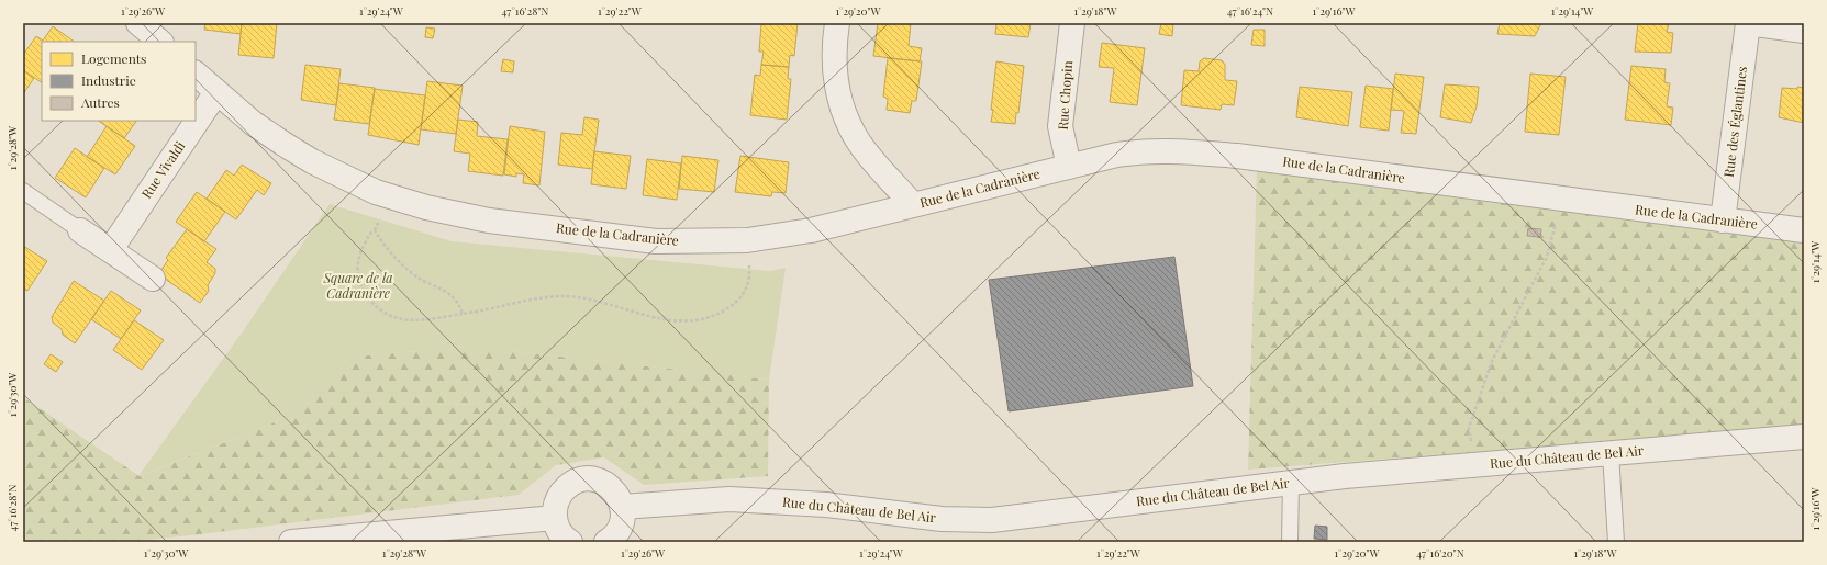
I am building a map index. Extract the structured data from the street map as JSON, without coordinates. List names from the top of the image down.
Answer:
{
  "streets": {
    "street": [
      "Rue Chopin",
      "Rue des Églantines",
      "Rue Vivaldi",
      "Rue de la Cadranière",
      "Rue du Château de Bel Air"
    ]
  },
  "crossings": [
    ["Rue Chopin", "Rue de la Cadranière"],
    ["Rue des Églantines", "Rue de la Cadranière"],
    ["Rue Vivaldi", "Rue de la Cadranière"]
  ],
  "parks": ["Square de la Cadranière"],
  "legend": ["Logements", "Industrie", "Autres"],
  "coordinates": [
    "1°29'26\"W",
    "1°29'24\"W",
    "47°16'28\"N",
    "1°29'22\"W",
    "1°29'20\"W",
    "1°29'18\"W",
    "47°16'24\"N",
    "1°29'16\"W",
    "1°29'14\"W",
    "1°29'28\"W",
    "1°29'30\"W",
    "47°16'20\"N"
  ]
}
